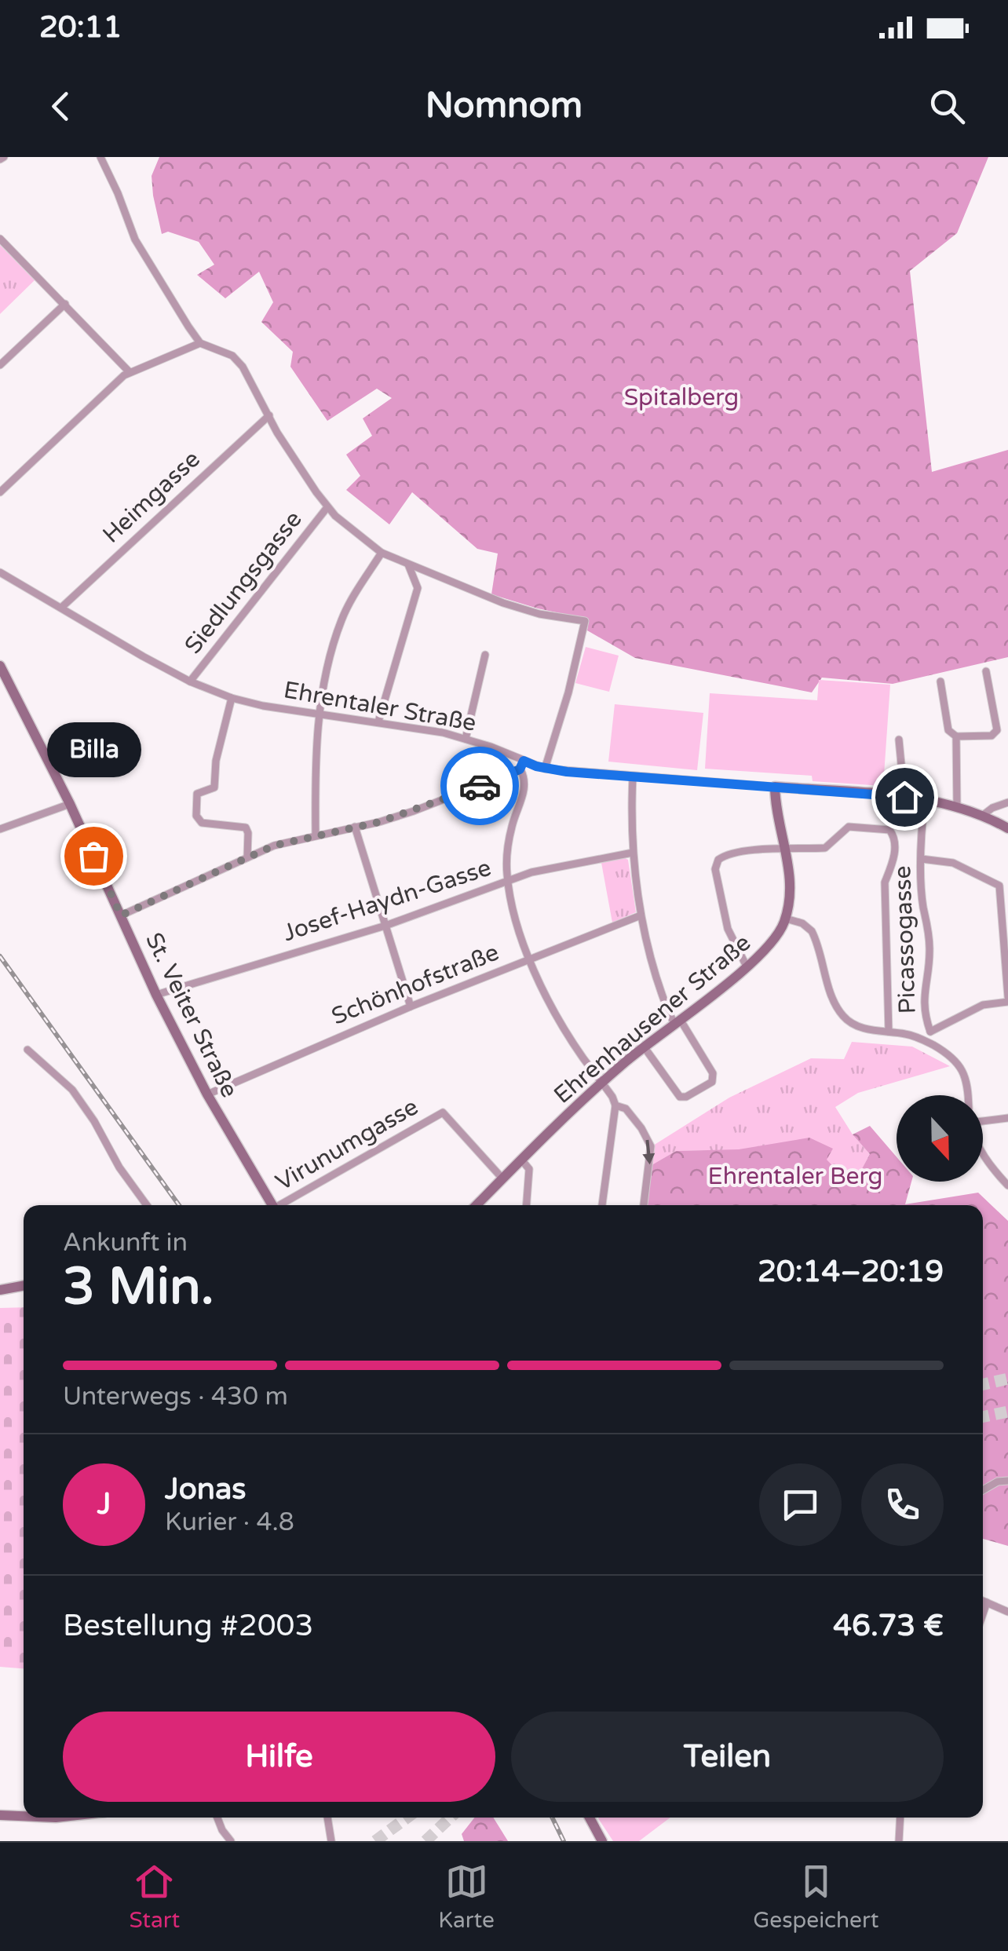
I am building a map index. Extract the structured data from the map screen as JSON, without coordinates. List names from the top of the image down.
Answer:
{
  "streets": {
    "street": [
      "Heimgasse",
      "Siedlungsgasse",
      "Ehrentaler Straße",
      "Josef-Haydn-Gasse",
      "Picassogasse",
      "Schönhofstraße",
      "St. Veiter Straße",
      "Ehrenhausener Straße",
      "Virunumgasse"
    ]
  },
  "crossings": [
    ["Heimgasse", "Ehrentaler Straße"],
    ["Siedlungsgasse", "Ehrentaler Straße"],
    ["Josef-Haydn-Gasse", "St. Veiter Straße"],
    ["Schönhofstraße", "St. Veiter Straße"],
    ["Ehrenhausener Straße", "Virunumgasse"]
  ],
  "parks": ["Spitalberg", "Ehrentaler Berg"],
  "places": ["Billa"],
  "north": "bottom",
  "page": {
    "status": "20:11",
    "header": "Nomnom",
    "bubble": "Billa",
    "heading": ["3 Min.", "Ankunft in", "20:14–20:19"],
    "panel": [
      "Jonas",
      "Kurier · 4.8",
      "Bestellung #2003",
      "46.73 €"
    ],
    "bar": "Unterwegs · 430 m",
    "round": "J",
    "buttons": ["Hilfe", "Teilen"],
    "tabs": ["Start", "Karte", "Gespeichert"]
  }
}
